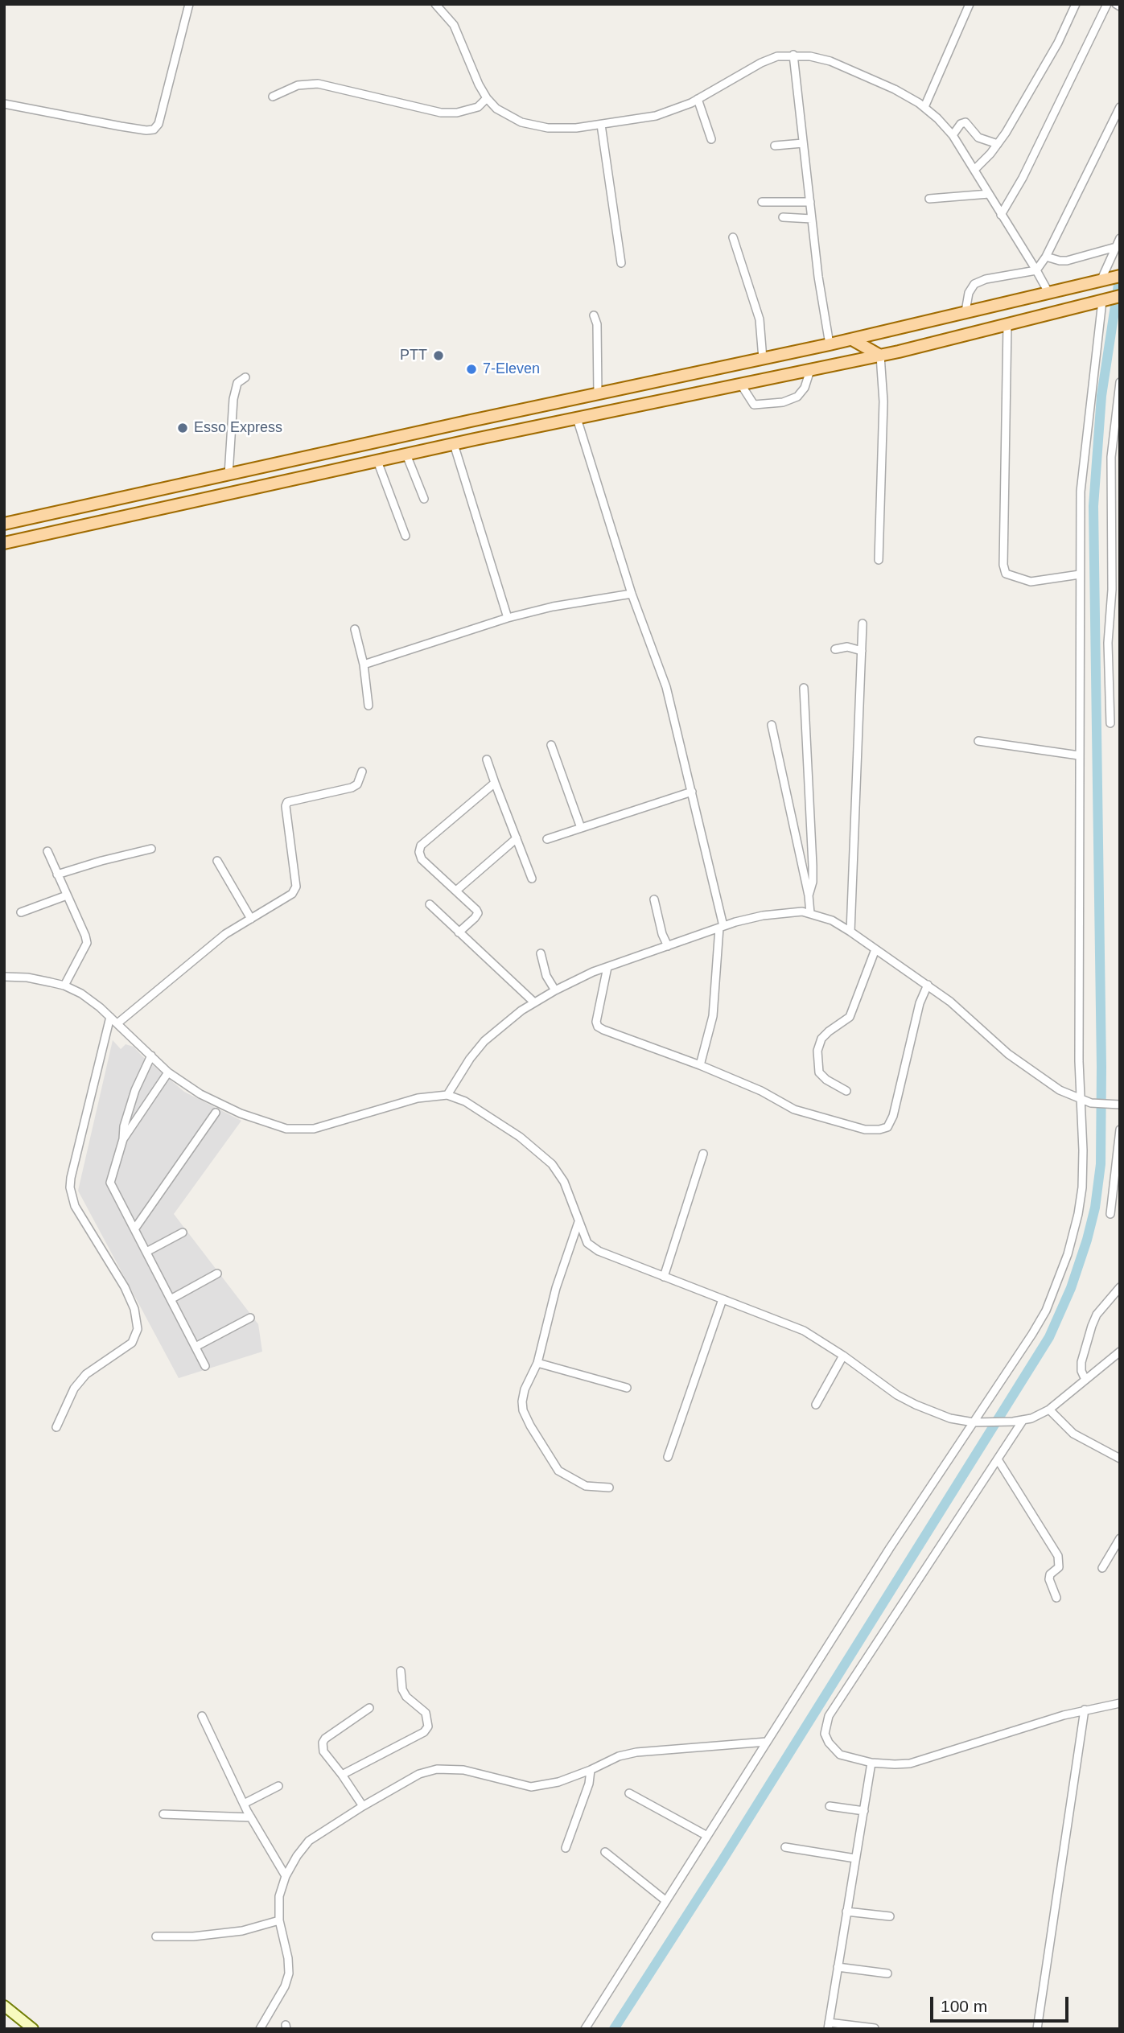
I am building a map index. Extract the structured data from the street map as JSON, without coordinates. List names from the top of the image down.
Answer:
{
  "places": ["PTT", "7-Eleven", "Esso Express"],
  "scale_bar": "100 m"
}
